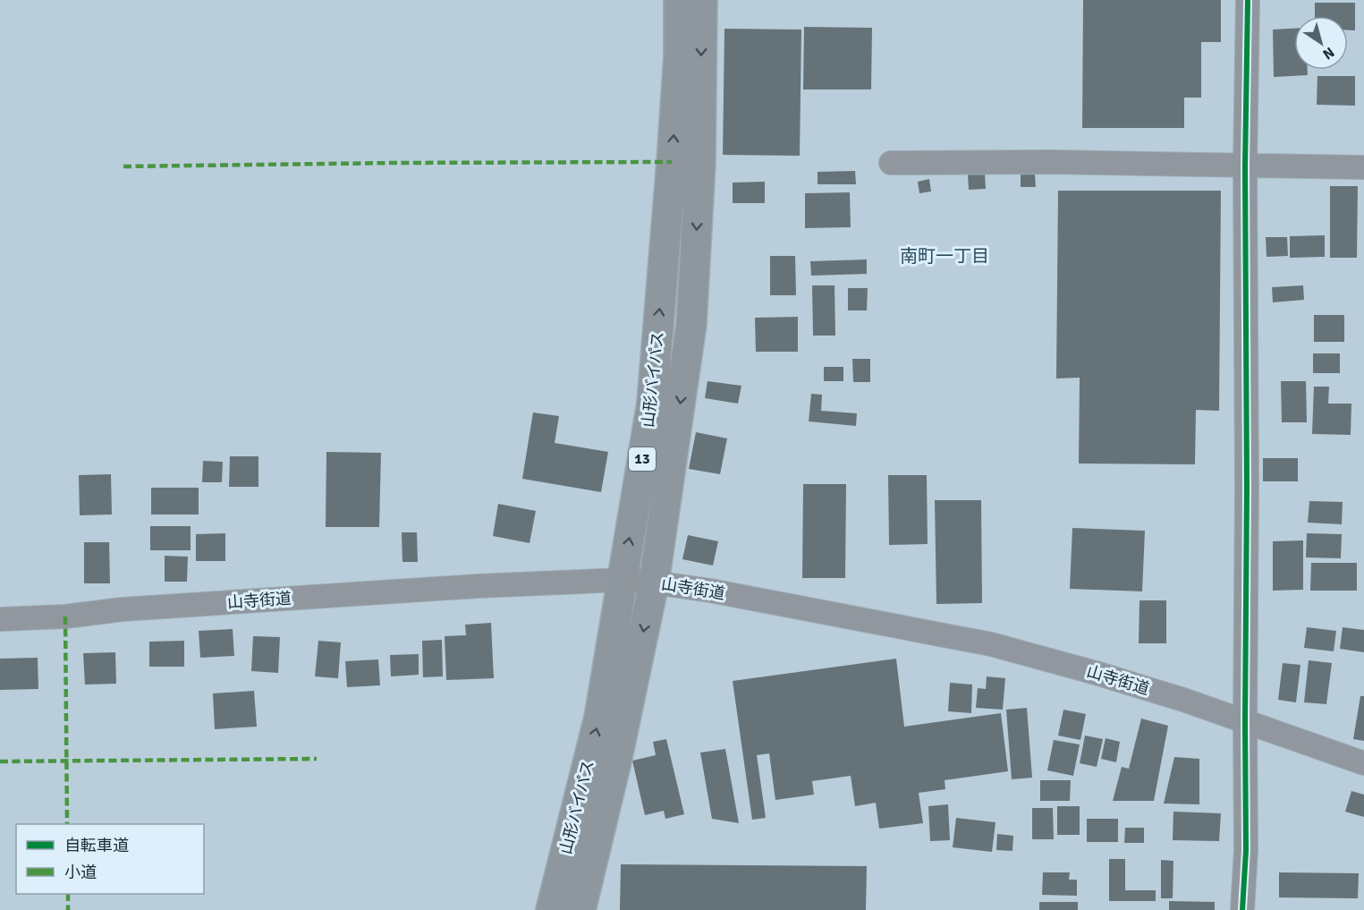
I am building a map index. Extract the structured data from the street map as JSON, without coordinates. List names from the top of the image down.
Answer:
{
  "streets": {
    "highway": ["山形バイパス", "13"],
    "main road": ["山寺街道"]
  },
  "crossings": [
    ["山形バイパス", "山寺街道"]
  ],
  "districts": ["南町一丁目"],
  "legend": ["自転車道", "小道"],
  "north": "bottom right"
}
